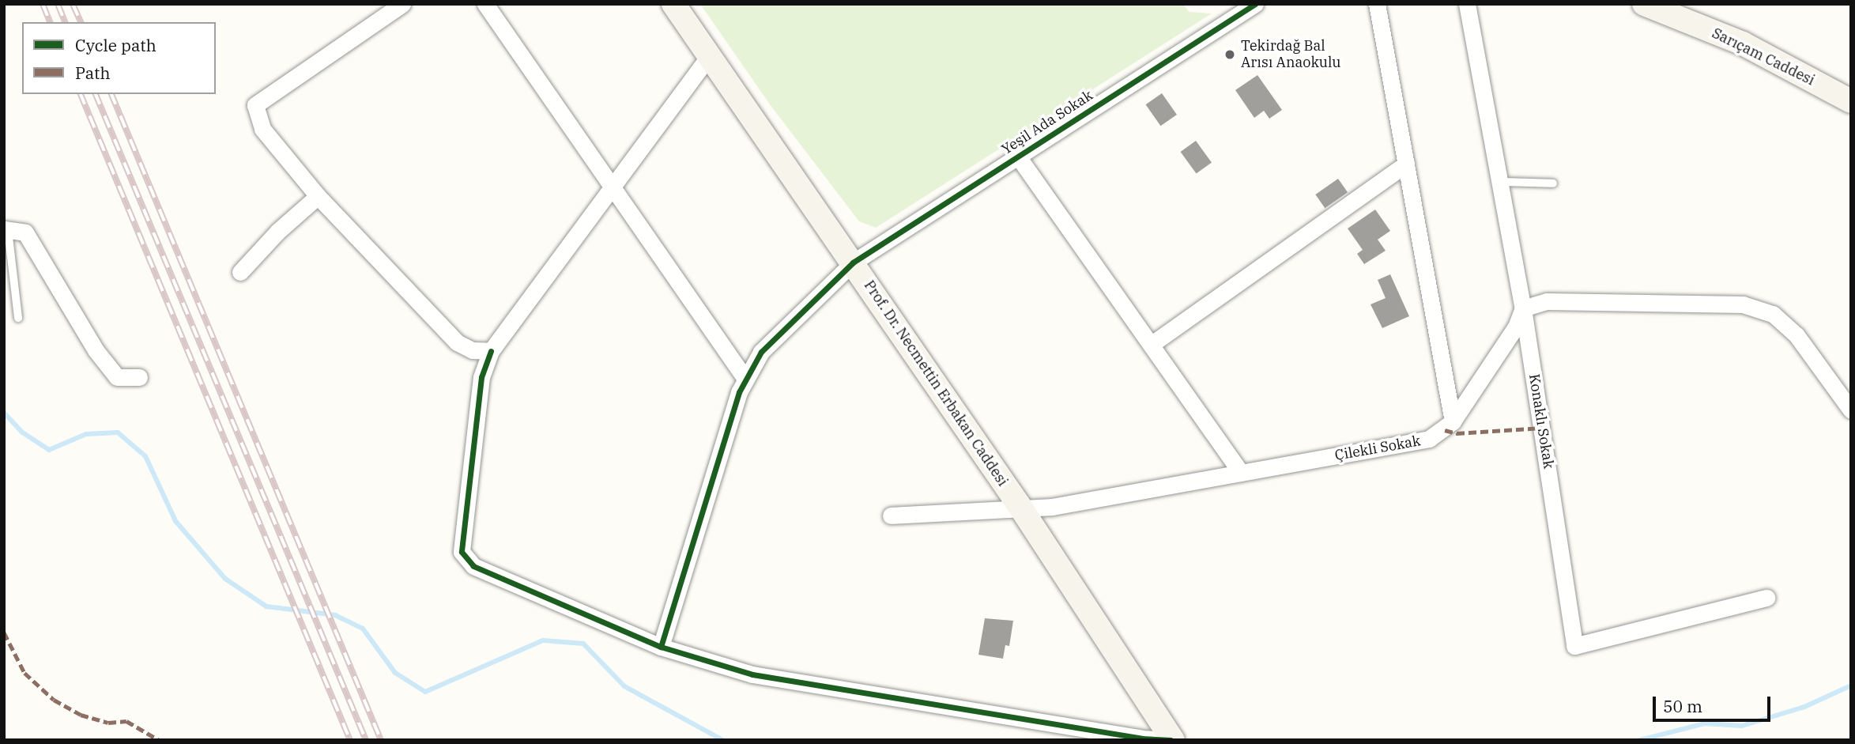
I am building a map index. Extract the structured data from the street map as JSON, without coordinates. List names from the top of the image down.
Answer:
{
  "streets": {
    "street": [
      "Sarıçam Caddesi",
      "Yeşil Ada Sokak",
      "Prof. Dr. Necmettin Erbakan Caddesi",
      "Konaklı Sokak",
      "Çilekli Sokak"
    ]
  },
  "crossings": [
    ["Yeşil Ada Sokak", "Prof. Dr. Necmettin Erbakan Caddesi"],
    ["Prof. Dr. Necmettin Erbakan Caddesi", "Çilekli Sokak"],
    ["Konaklı Sokak", "Çilekli Sokak"]
  ],
  "places": ["Tekirdağ Bal Arısı Anaokulu"],
  "legend": ["Cycle path", "Path"],
  "scale_bar": "50 m"
}
